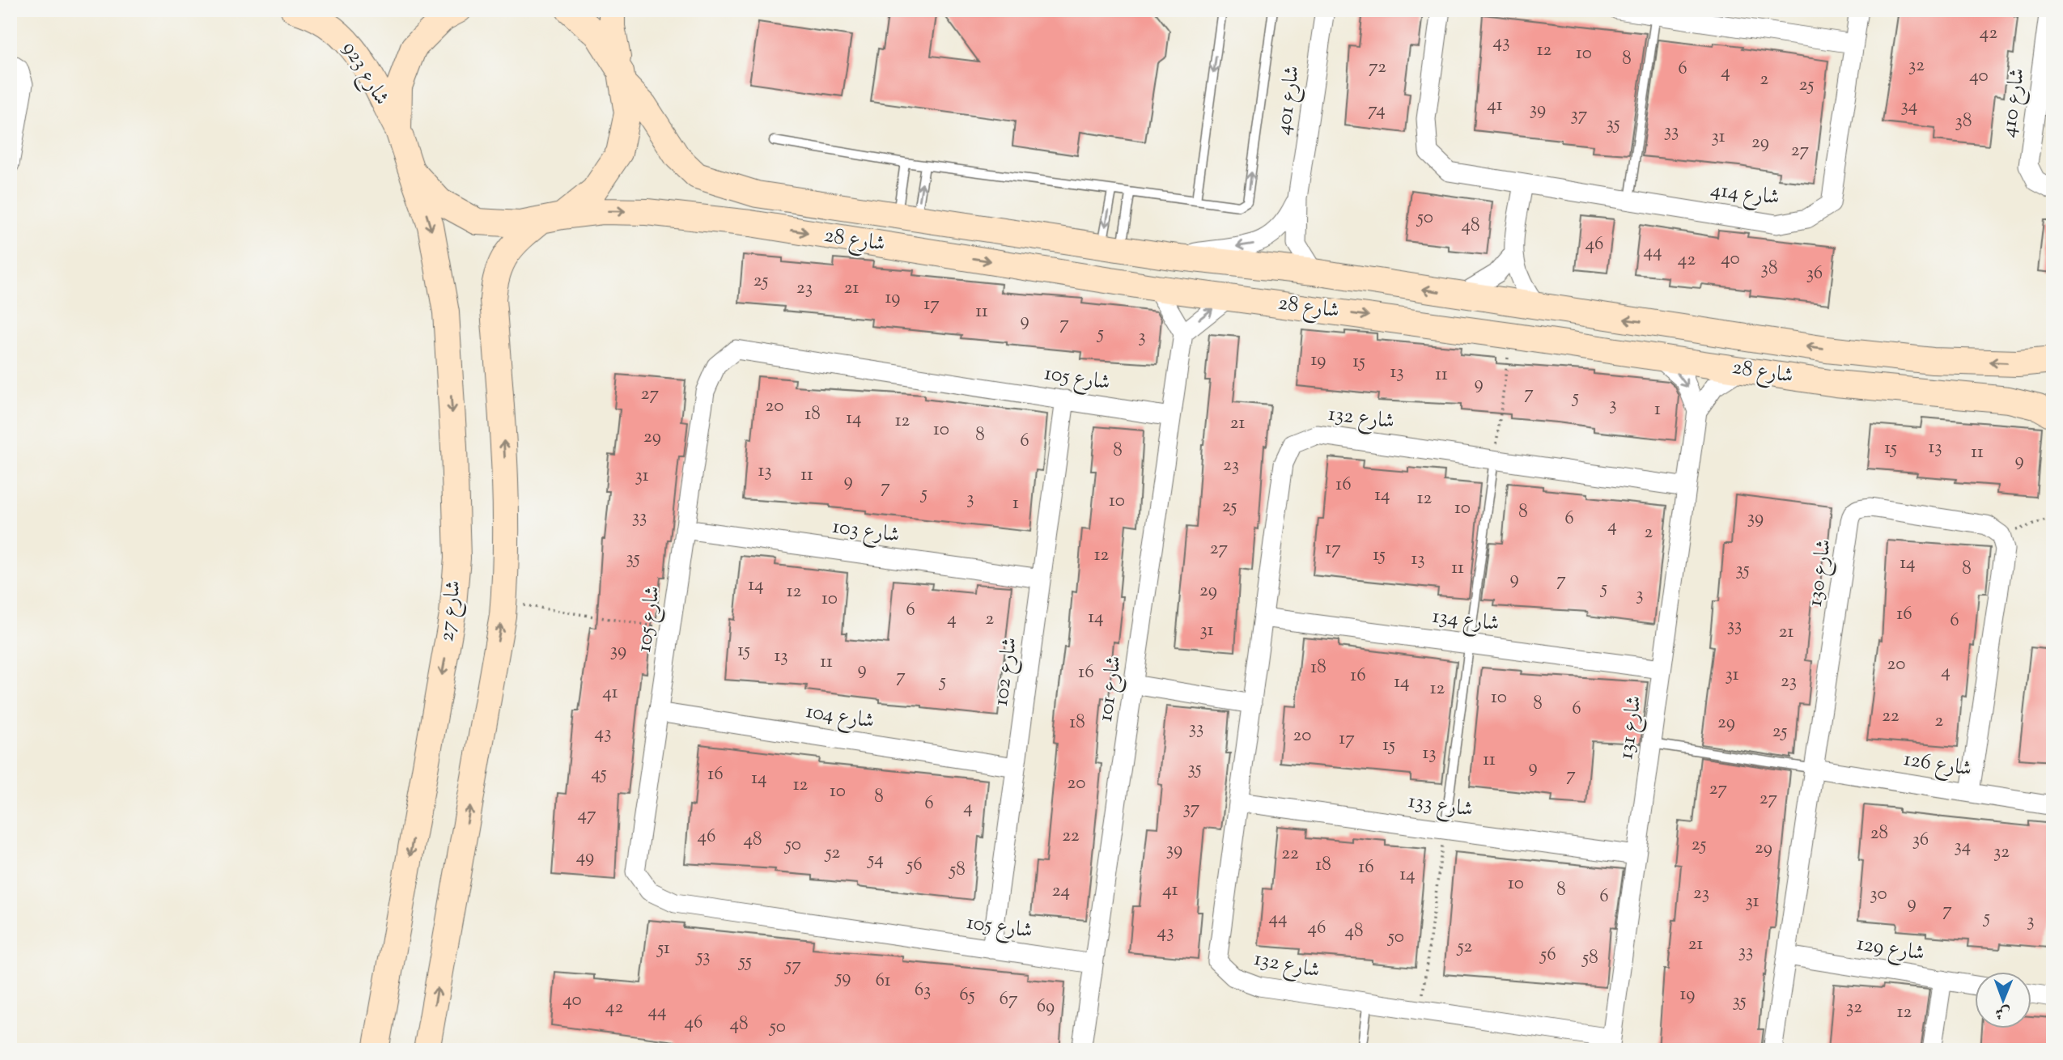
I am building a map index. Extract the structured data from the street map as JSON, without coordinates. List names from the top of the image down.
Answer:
{
  "streets": {
    "street": [
      "شارع 923",
      "شارع 401",
      "شارع 410",
      "شارع 414",
      "شارع 28",
      "شارع 105",
      "شارع 132",
      "شارع 103",
      "شارع 130",
      "شارع 27",
      "شارع 134",
      "شارع 102",
      "شارع 101",
      "شارع 104",
      "شارع 131",
      "شارع 126",
      "شارع 133",
      "شارع 129"
    ]
  },
  "crossings": [
    ["شارع 923", "شارع 27"],
    ["شارع 401", "شارع 28"],
    ["شارع 28", "شارع 27"],
    ["شارع 28", "شارع 131"],
    ["شارع 105", "شارع 103"],
    ["شارع 105", "شارع 102"],
    ["شارع 105", "شارع 101"],
    ["شارع 105", "شارع 104"],
    ["شارع 132", "شارع 134"],
    ["شارع 132", "شارع 131"],
    ["شارع 132", "شارع 133"],
    ["شارع 103", "شارع 102"],
    ["شارع 130", "شارع 126"],
    ["شارع 130", "شارع 129"],
    ["شارع 134", "شارع 131"],
    ["شارع 102", "شارع 104"],
    ["شارع 131", "شارع 133"]
  ],
  "house_numbers": [
    "42",
    "43",
    "12",
    "10",
    "8",
    "32",
    "72",
    "6",
    "4",
    "40",
    "2",
    "25",
    "41",
    "34",
    "39",
    "74",
    "37",
    "38",
    "35",
    "33",
    "31",
    "29",
    "27",
    "50",
    "48",
    "46",
    "44",
    "40",
    "42",
    "38",
    "36",
    "25",
    "23",
    "21",
    "19",
    "17",
    "11",
    "9",
    "7",
    "5",
    "3",
    "19",
    "15",
    "13",
    "11",
    "9",
    "7",
    "27",
    "5",
    "3",
    "20",
    "1",
    "18",
    "14",
    "12",
    "21",
    "10",
    "8",
    "29",
    "6",
    "13",
    "15",
    "8",
    "11",
    "9",
    "23",
    "13",
    "11",
    "31",
    "9",
    "16",
    "7",
    "5",
    "14",
    "3",
    "12",
    "10",
    "1",
    "25",
    "10",
    "8",
    "33",
    "39",
    "6",
    "4",
    "2",
    "27",
    "17",
    "12",
    "15",
    "35",
    "13",
    "14",
    "11",
    "8",
    "35",
    "9",
    "7",
    "14",
    "5",
    "29",
    "12",
    "3",
    "10",
    "6",
    "16",
    "14",
    "4",
    "2",
    "6",
    "33",
    "31",
    "21",
    "39",
    "15",
    "13",
    "11",
    "20",
    "18",
    "9",
    "4",
    "16",
    "31",
    "16",
    "7",
    "5",
    "23",
    "14",
    "12",
    "41",
    "10",
    "8",
    "6",
    "22",
    "2",
    "18",
    "29",
    "33",
    "25",
    "43",
    "20",
    "17",
    "15",
    "13",
    "11",
    "9",
    "35",
    "45",
    "16",
    "7",
    "14",
    "20",
    "12",
    "27",
    "10",
    "8",
    "27",
    "6",
    "4",
    "37",
    "47",
    "28",
    "22",
    "46",
    "48",
    "36",
    "50",
    "25",
    "34",
    "29",
    "39",
    "32",
    "52",
    "22",
    "49",
    "54",
    "56",
    "18",
    "16",
    "58",
    "14",
    "10",
    "41",
    "8",
    "24",
    "23",
    "30",
    "6",
    "31",
    "9",
    "7",
    "5",
    "44",
    "3",
    "46",
    "48",
    "43",
    "50",
    "21",
    "52",
    "51",
    "33",
    "56",
    "53",
    "58",
    "55",
    "57",
    "59",
    "61",
    "63",
    "19",
    "65",
    "67",
    "40",
    "35",
    "69",
    "42",
    "32",
    "44",
    "12",
    "46",
    "48",
    "50"
  ],
  "north": "bottom"
}
